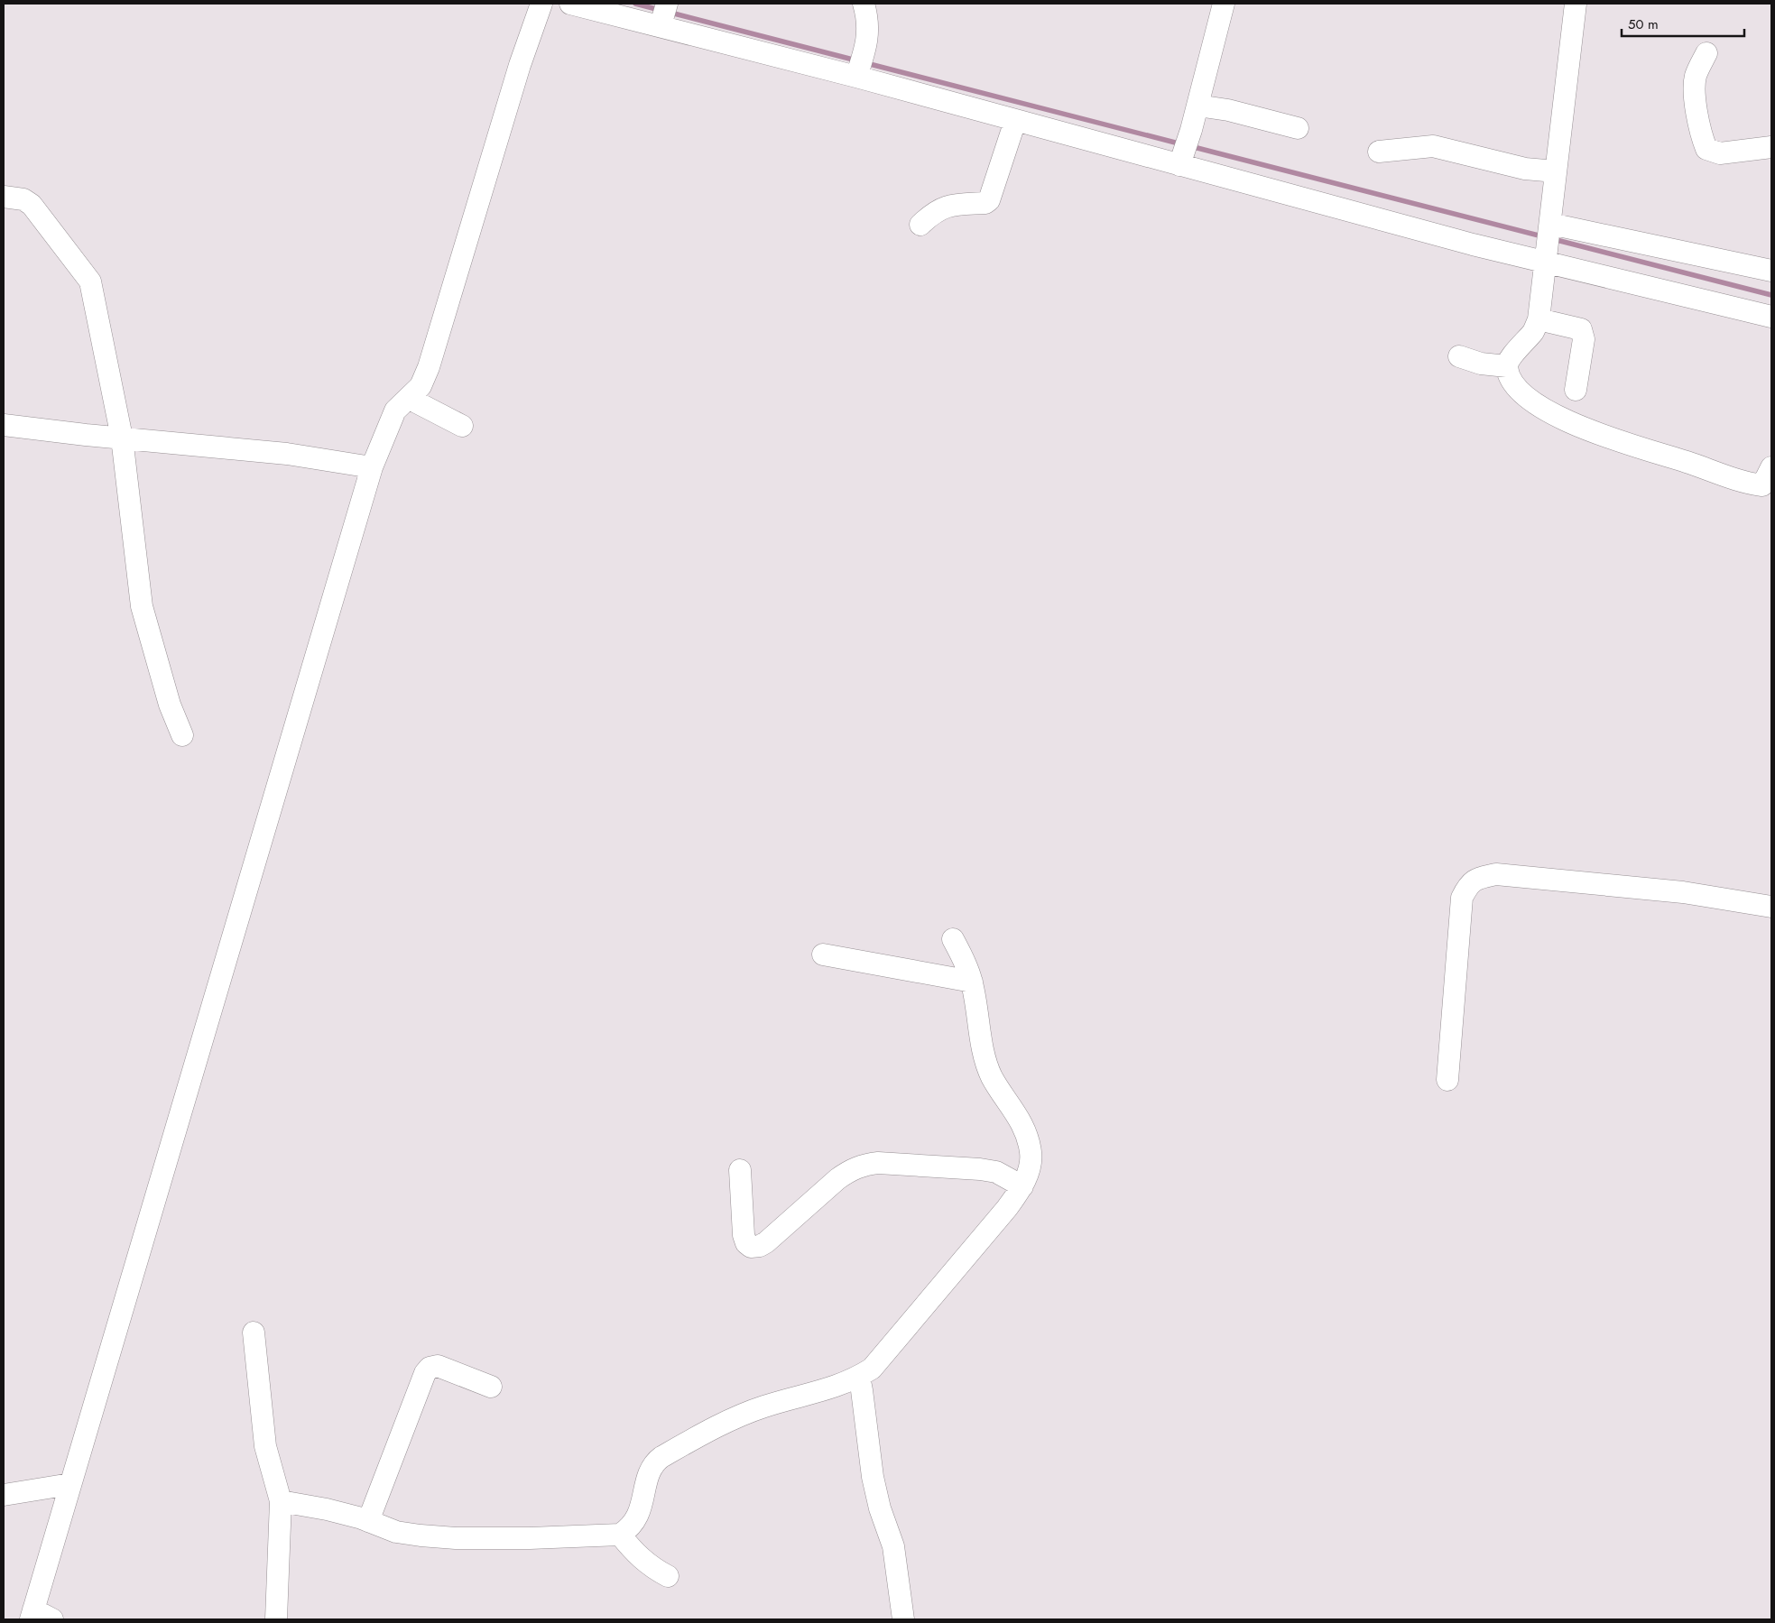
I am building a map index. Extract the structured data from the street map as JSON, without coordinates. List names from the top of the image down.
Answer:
{
  "scale_bar": "50 m"
}
